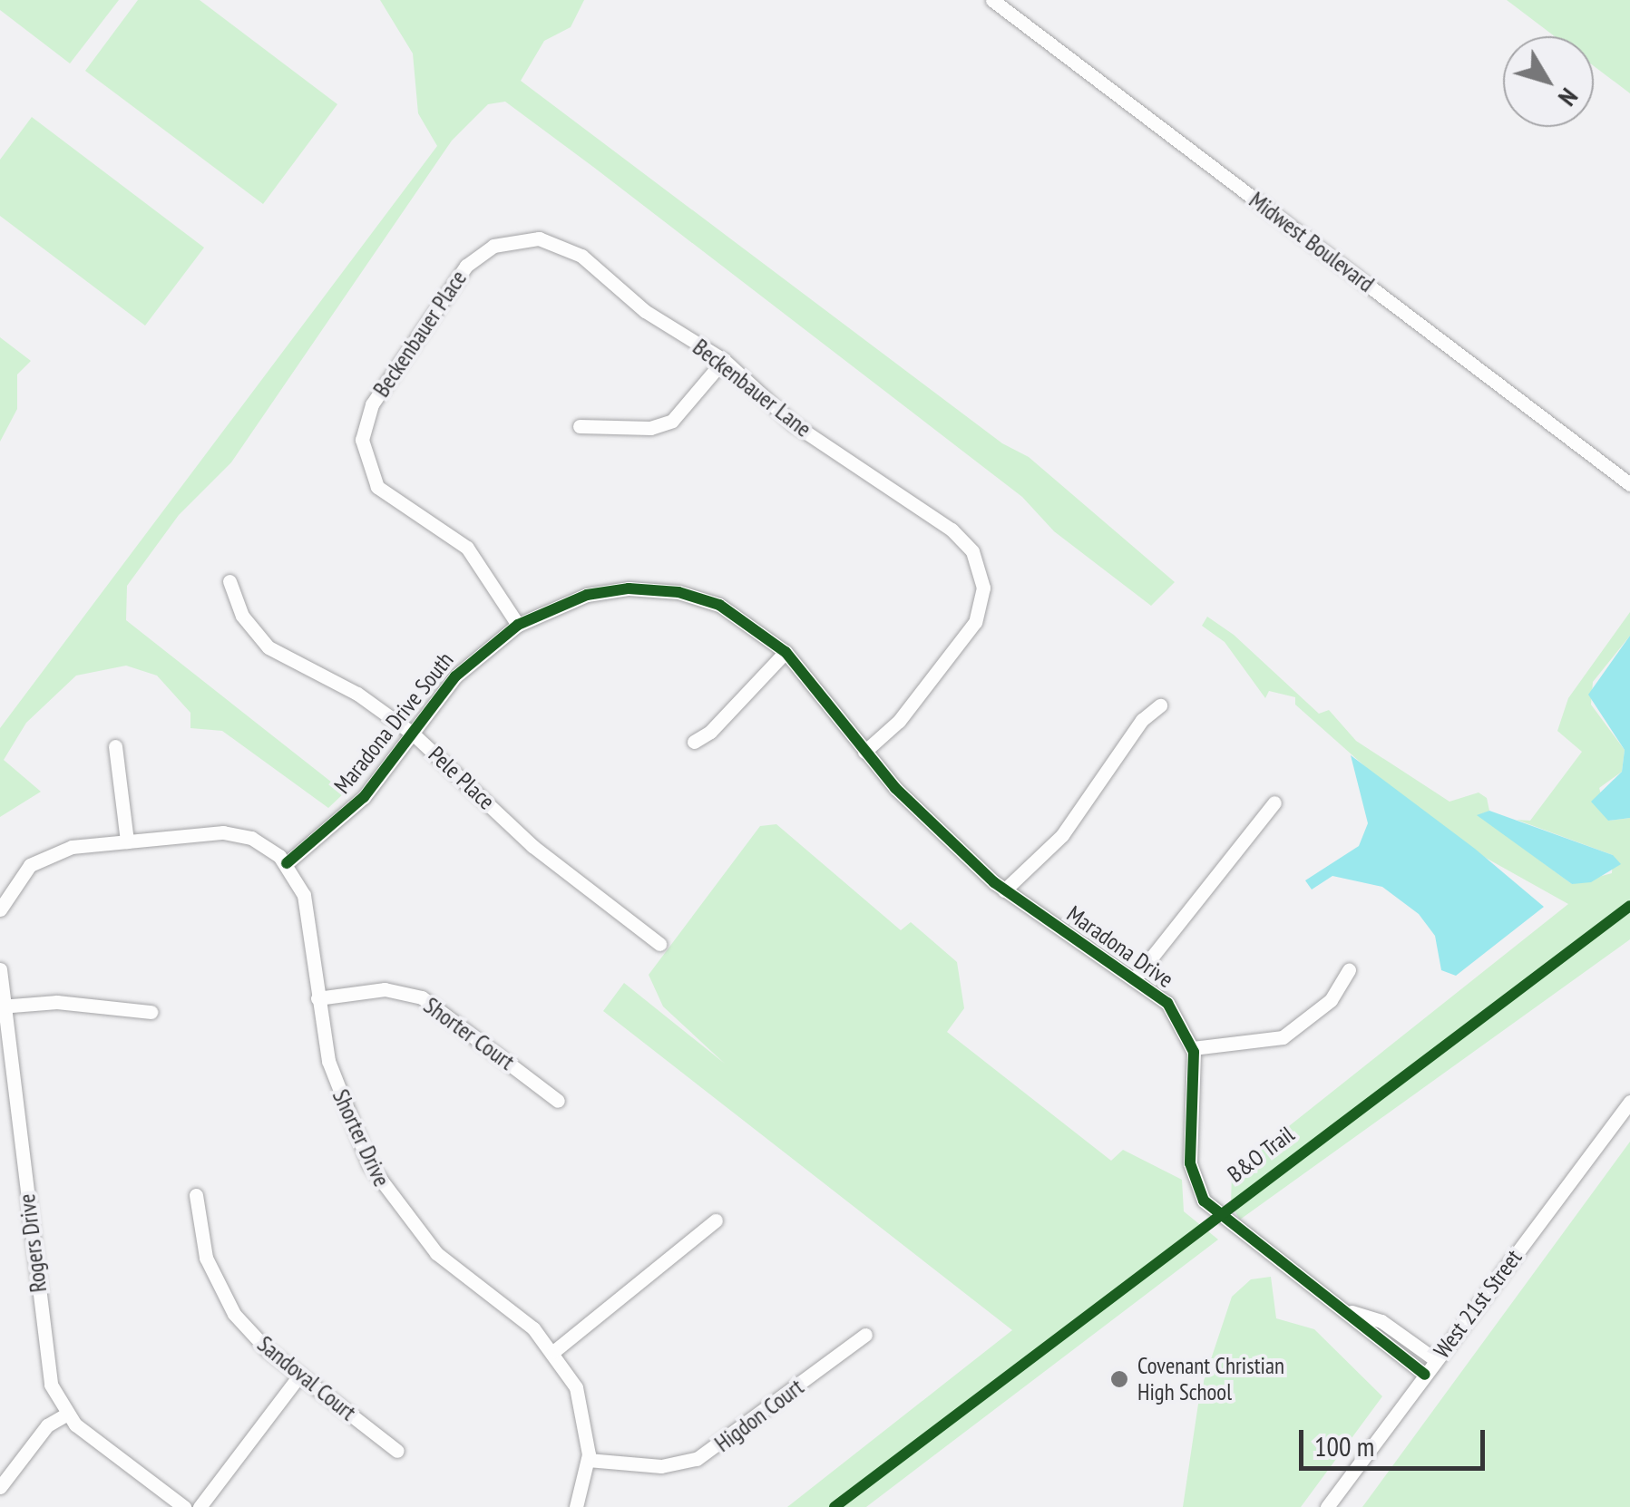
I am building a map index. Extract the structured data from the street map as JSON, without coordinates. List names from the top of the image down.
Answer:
{
  "streets": {
    "street": [
      "Midwest Boulevard",
      "Beckenbauer Place",
      "Beckenbauer Lane",
      "Maradona Drive South",
      "Pele Place",
      "Maradona Drive",
      "Shorter Court",
      "Shorter Drive",
      "Rogers Drive",
      "West 21st Street",
      "Sandoval Court",
      "Higdon Court"
    ],
    "cycle path": ["B&O Trail"]
  },
  "crossings": [
    ["Beckenbauer Place", "Beckenbauer Lane"],
    ["Beckenbauer Place", "Maradona Drive South"],
    ["Beckenbauer Lane", "Maradona Drive"],
    ["Maradona Drive South", "Pele Place"],
    ["Maradona Drive South", "Maradona Drive"],
    ["Maradona Drive South", "Shorter Drive"],
    ["Maradona Drive", "West 21st Street"],
    ["Shorter Court", "Shorter Drive"]
  ],
  "places": ["Covenant Christian High School"],
  "scale_bar": "100 m",
  "north": "bottom right"
}
